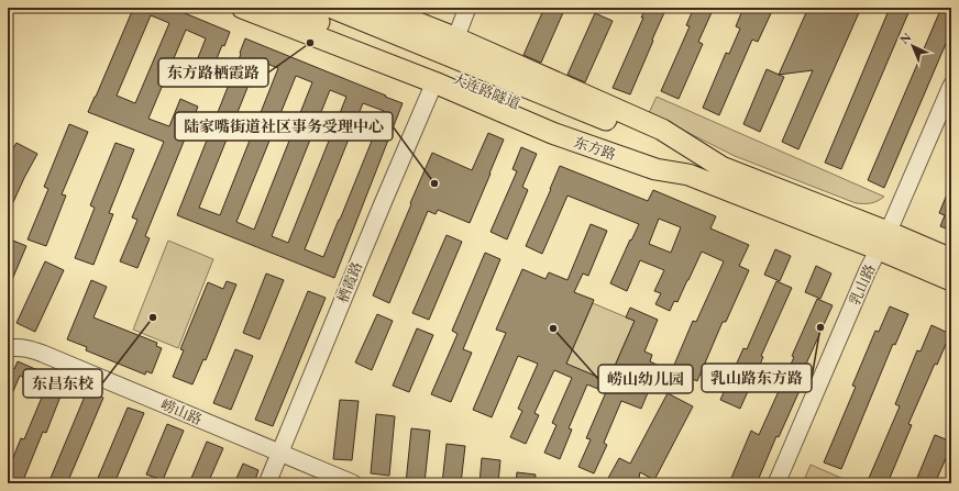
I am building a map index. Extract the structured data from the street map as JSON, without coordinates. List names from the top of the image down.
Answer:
{
  "streets": {
    "main road": ["大连路隧道", "东方路"],
    "street": ["栖霞路", "乳山路", "崂山路"]
  },
  "crossings": [
    ["大连路隧道", "东方路"],
    ["东方路", "栖霞路"],
    ["东方路", "乳山路"],
    ["栖霞路", "崂山路"]
  ],
  "places": [
    "东方路栖霞路",
    "陆家嘴街道社区事务受理中心",
    "东昌东校",
    "乳山路东方路",
    "崂山幼儿园"
  ],
  "north": "top left"
}
